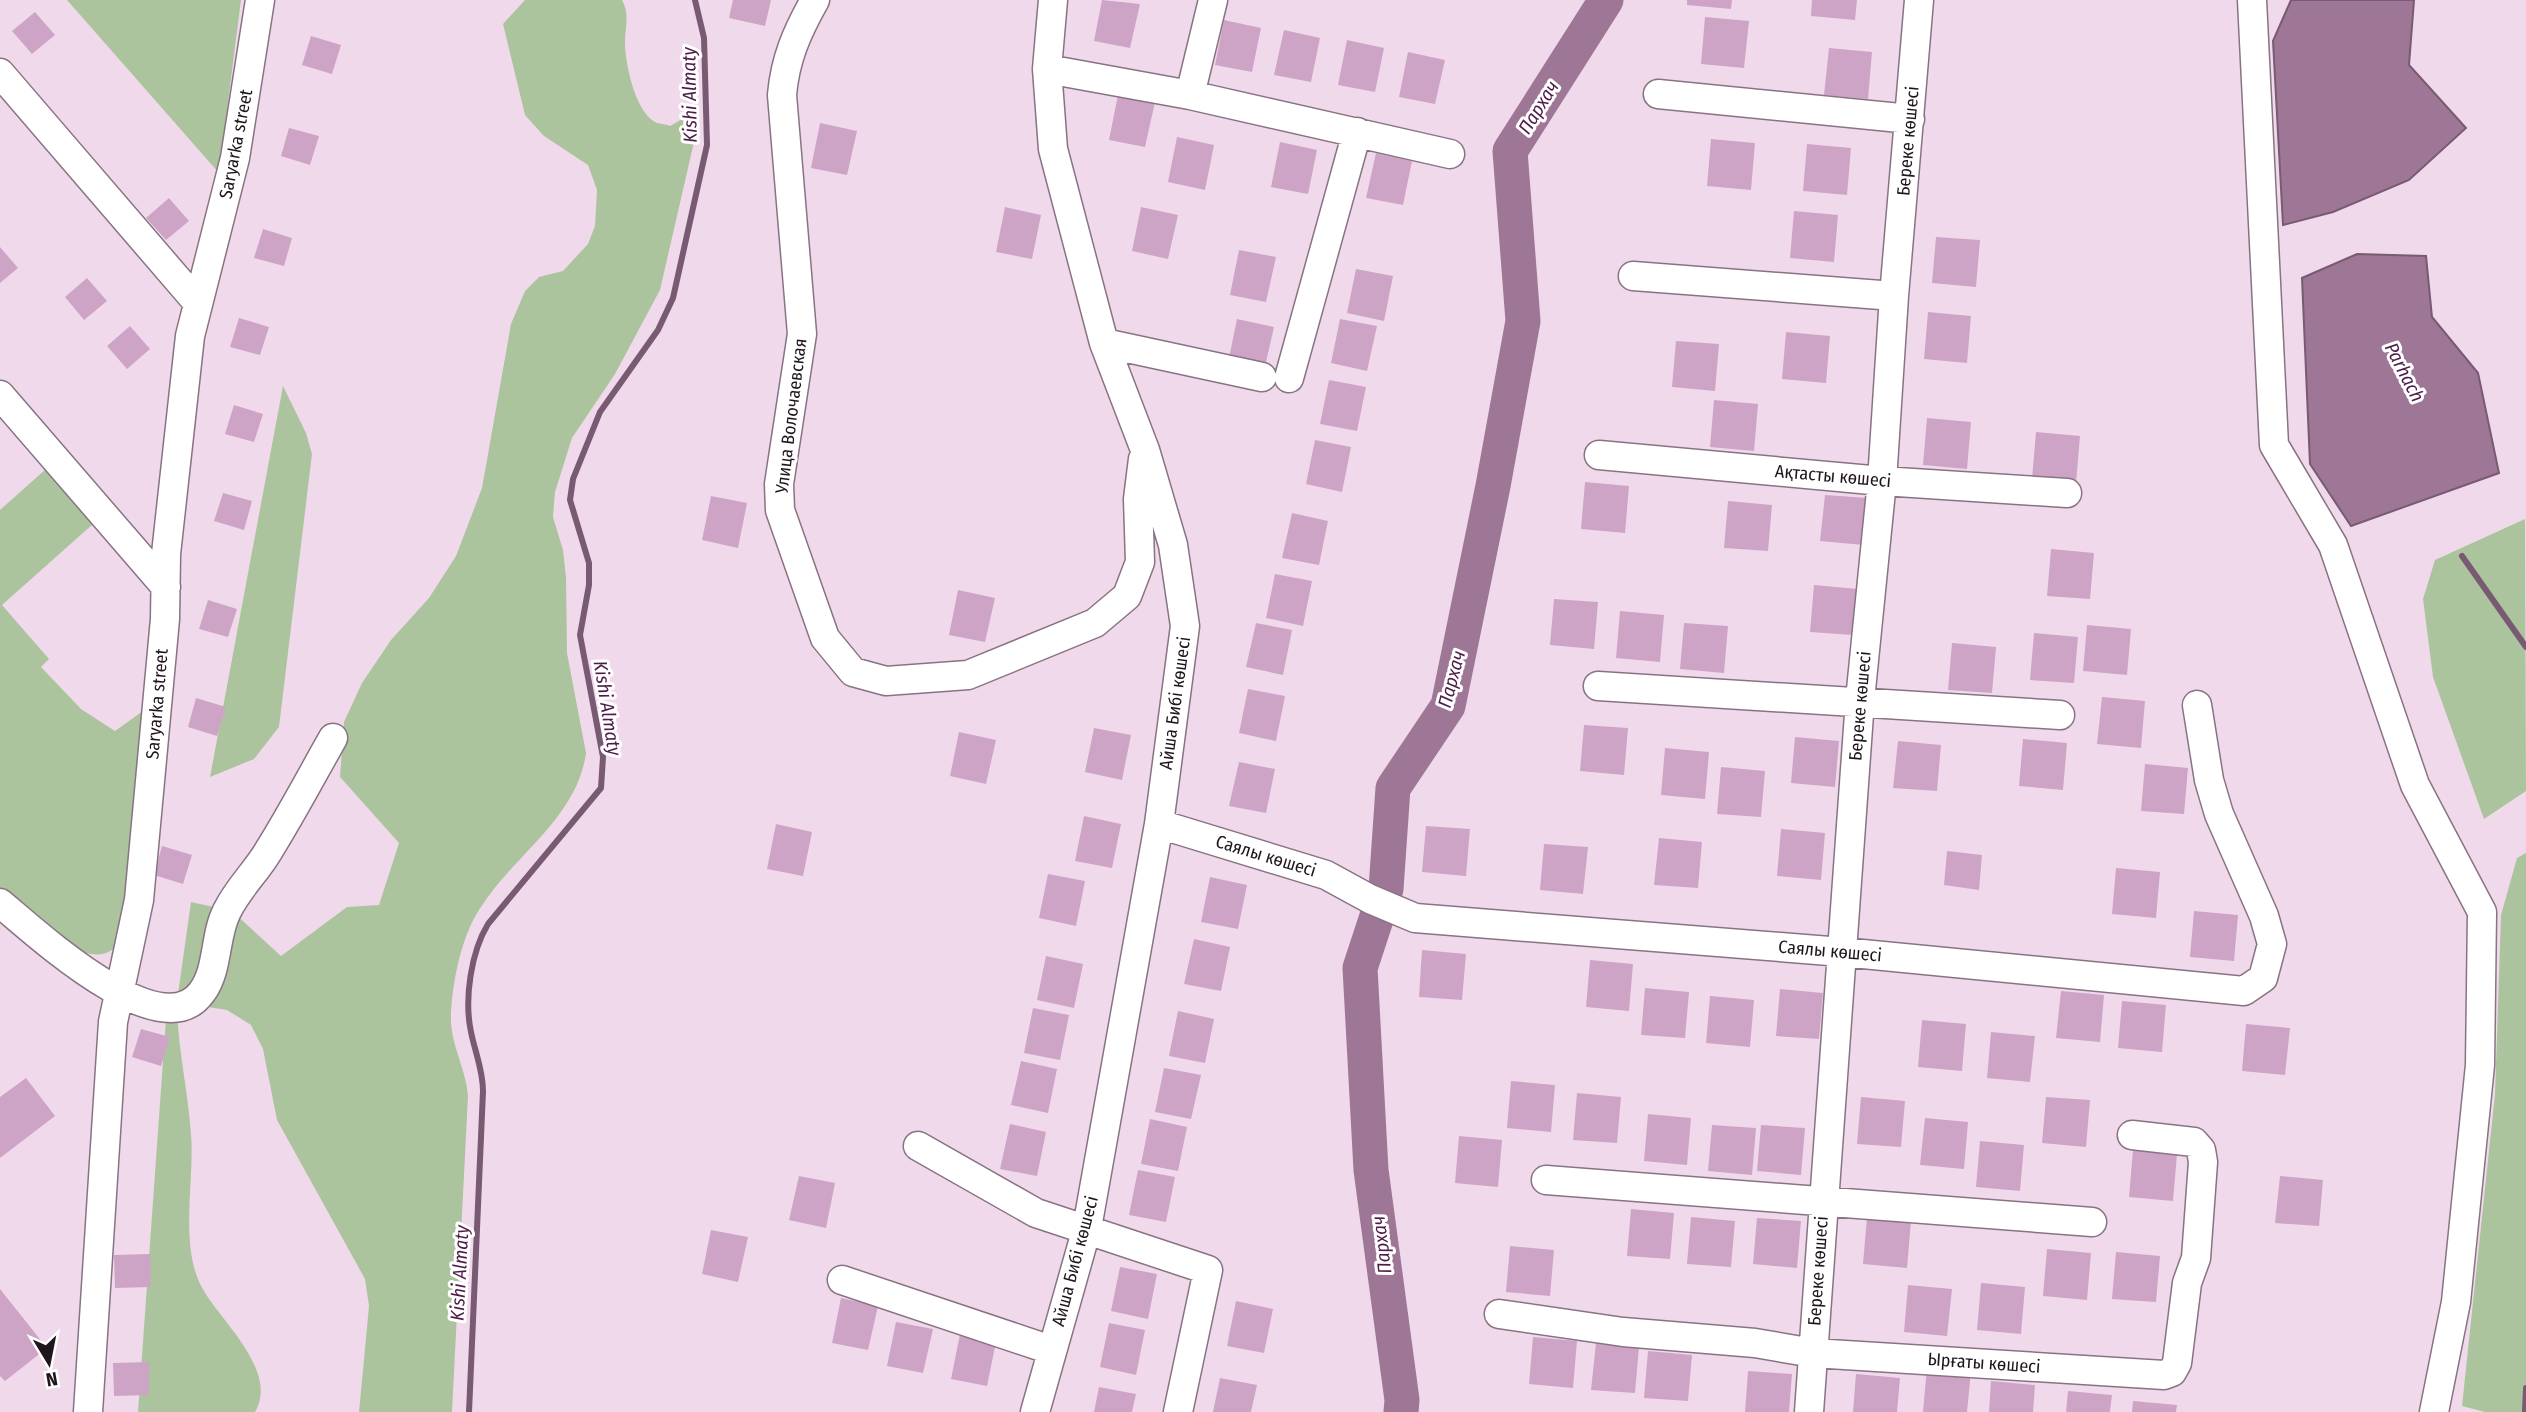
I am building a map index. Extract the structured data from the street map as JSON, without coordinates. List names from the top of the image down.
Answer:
{
  "streets": {
    "street": [
      "Береке көшесі",
      "Saryarka street",
      "Улица Волочаевская",
      "Ақтасты көшесі",
      "Айша Бибі көшесі",
      "Саялы көшесі",
      "Ырғаты көшесі"
    ]
  },
  "crossings": [
    ["Береке көшесі", "Ақтасты көшесі"],
    ["Береке көшесі", "Саялы көшесі"],
    ["Береке көшесі", "Ырғаты көшесі"],
    ["Улица Волочаевская", "Айша Бибі көшесі"],
    ["Айша Бибі көшесі", "Саялы көшесі"]
  ],
  "water": ["Kіshі Almaty", "Пархач", "Parhach"],
  "north": "bottom"
}
